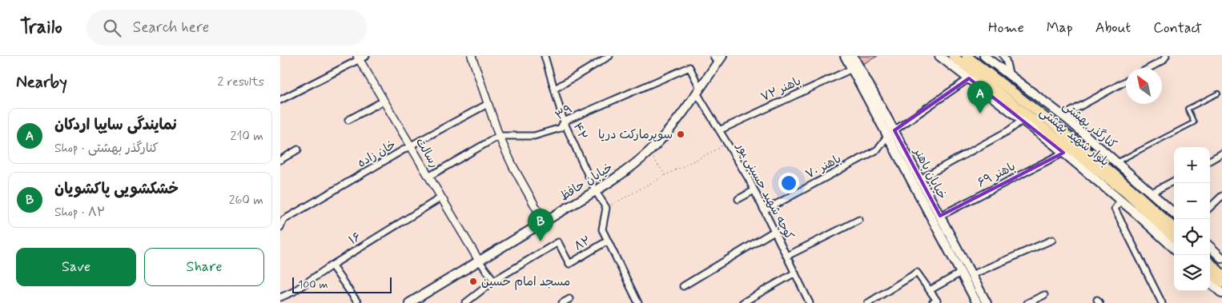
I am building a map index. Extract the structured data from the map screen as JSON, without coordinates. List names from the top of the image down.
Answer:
{
  "streets": {
    "main road": [
      "کنارگذر بهشتی",
      "بلوار شهید بهشتی",
      "خیابان باهنر",
      "خیابان حافظ"
    ],
    "street": [
      "باهنر ۷۲",
      "۳۹",
      "۴۲",
      "رسالت",
      "خان زاده",
      "باهنر ۷۰",
      "باهنر ۶۹",
      "کوچه شهید حسینی ‍پور",
      "۱۶",
      "۸۲"
    ]
  },
  "crossings": [
    ["باهنر ۷۲", "خیابان باهنر"],
    ["باهنر ۷۲", "کوچه شهید حسینی ‍پور"],
    ["۳۹", "۴۲"],
    ["۳۹", "خیابان حافظ"],
    ["۳۹", "کوچه شهید حسینی ‍پور"],
    ["۴۲", "خیابان حافظ"],
    ["رسالت", "خان زاده"],
    ["رسالت", "خیابان حافظ"],
    ["رسالت", "۱۶"],
    ["باهنر ۷۰", "خیابان باهنر"],
    ["باهنر ۷۰", "کوچه شهید حسینی ‍پور"],
    ["خیابان باهنر", "باهنر ۶۹"],
    ["خیابان حافظ", "کوچه شهید حسینی ‍پور"]
  ],
  "places": ["سوپرمارکت دریا", "مسجد امام حسین"],
  "scale_bar": "100 m",
  "north": "top left",
  "page": {
    "header": "Trailo",
    "search": "Search here",
    "nav": [
      "Home",
      "Map",
      "About",
      "Contact"
    ],
    "heading": ["Nearby", "2 results"],
    "pins": ["A", "B"],
    "list": [
      {
        "mark": "A",
        "name": "نمایندگی سایپا اردکان",
        "note": "Shop · کنارگذر بهشتی",
        "value": "210 m"
      },
      {
        "mark": "B",
        "name": "خشکشویی پاکشویان",
        "note": "Shop · ۸۲",
        "value": "260 m"
      }
    ],
    "map_buttons": ["+", "−"],
    "buttons": ["Save", "Share"],
    "scale": "100 m"
  }
}
